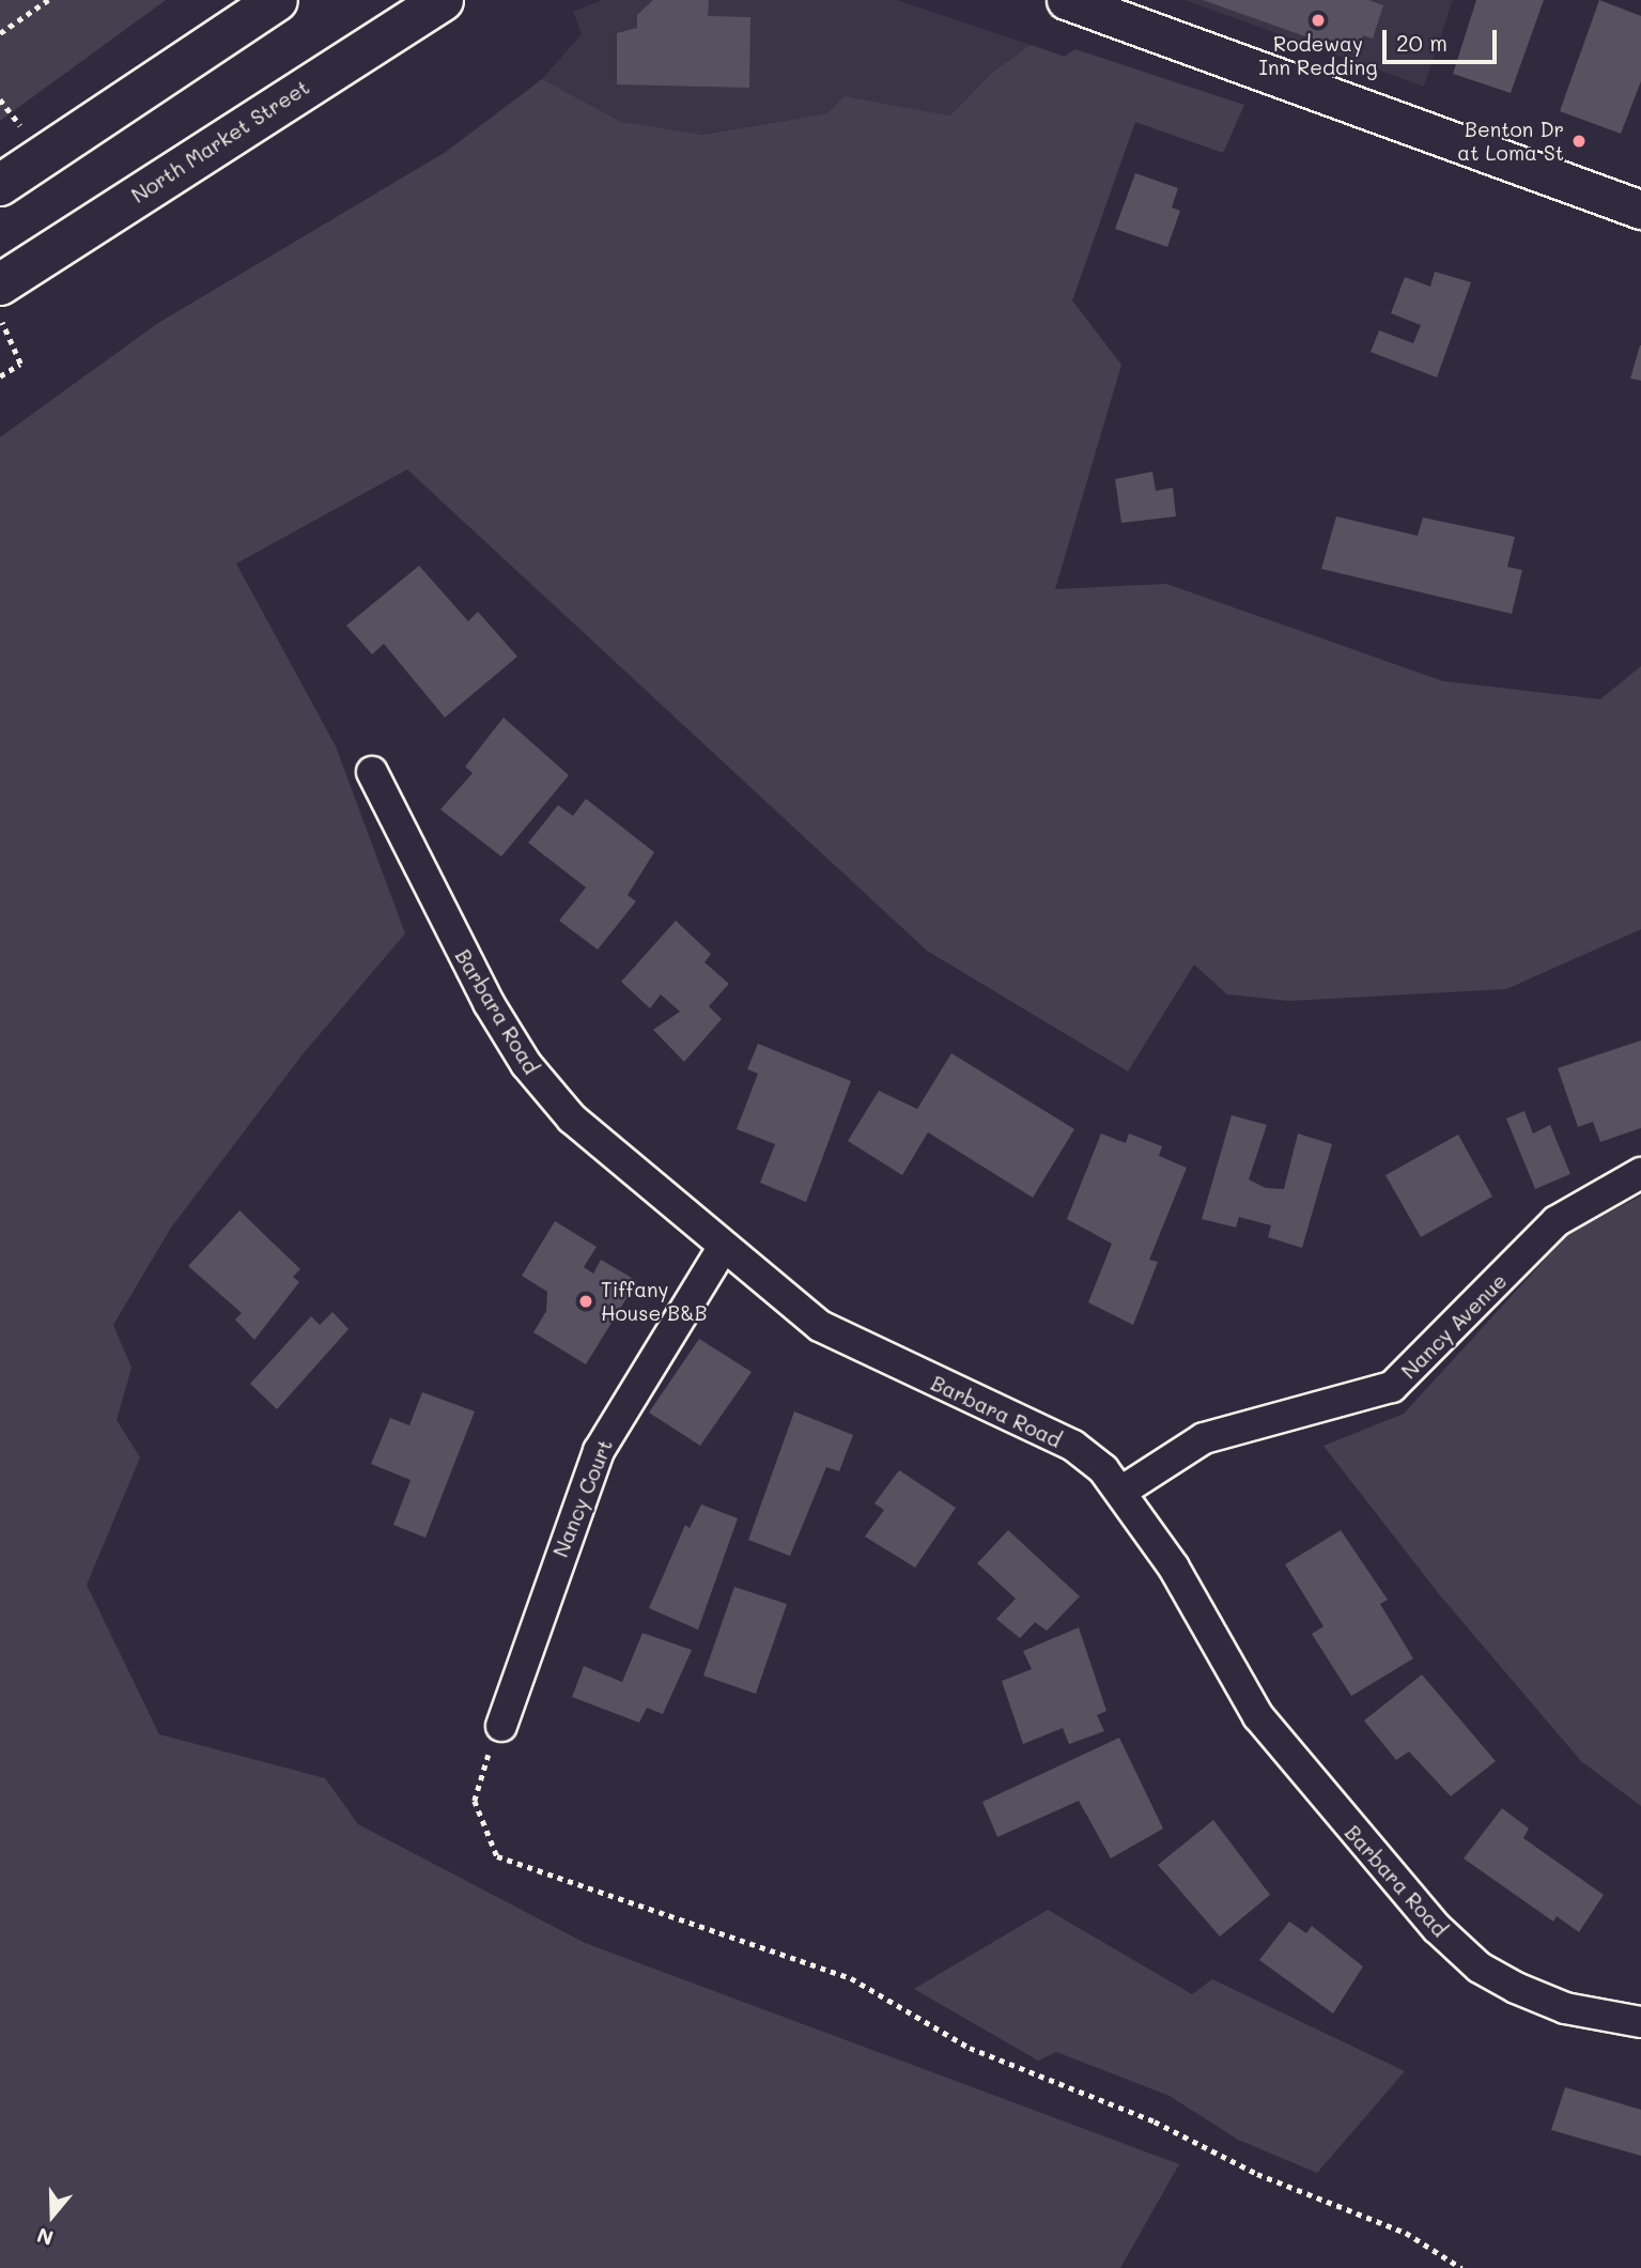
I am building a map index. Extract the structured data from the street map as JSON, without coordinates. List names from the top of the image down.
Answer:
{
  "streets": {
    "main road": ["North Market Street"],
    "street": ["Barbara Road", "Nancy Avenue", "Nancy Court"]
  },
  "crossings": [
    ["Barbara Road", "Nancy Avenue"],
    ["Barbara Road", "Nancy Court"]
  ],
  "places": ["Rodeway Inn Redding", "Benton Dr at Loma St", "Tiffany House B&B"],
  "scale_bar": "20 m",
  "north": "bottom"
}
